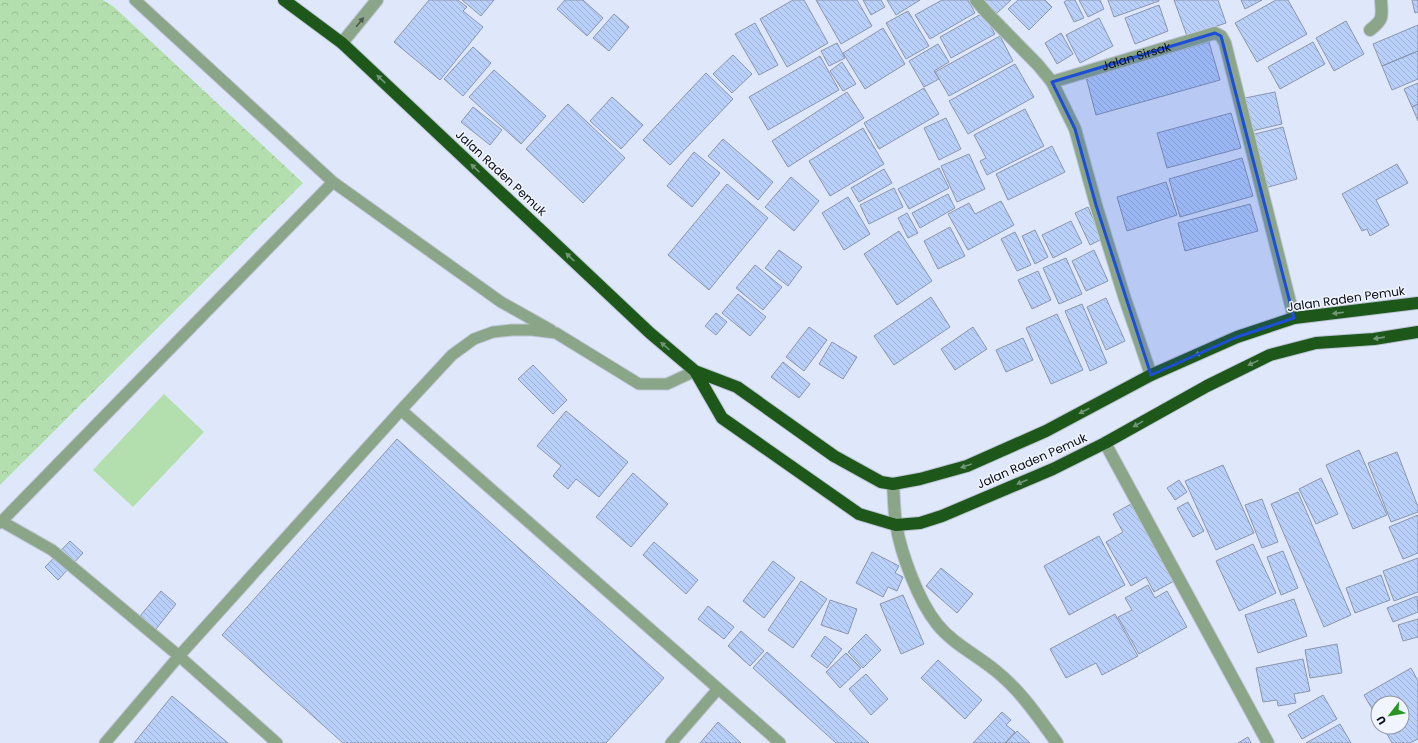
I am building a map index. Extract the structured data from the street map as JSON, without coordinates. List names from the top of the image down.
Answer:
{
  "streets": {
    "highway": ["Jalan Raden Pemuk"],
    "street": ["Jalan Sirsak"]
  },
  "crossings": [
    ["Jalan Sirsak", "Jalan Raden Pemuk"]
  ],
  "one_way": ["Jalan Raden Pemuk"],
  "north": "bottom left"
}
